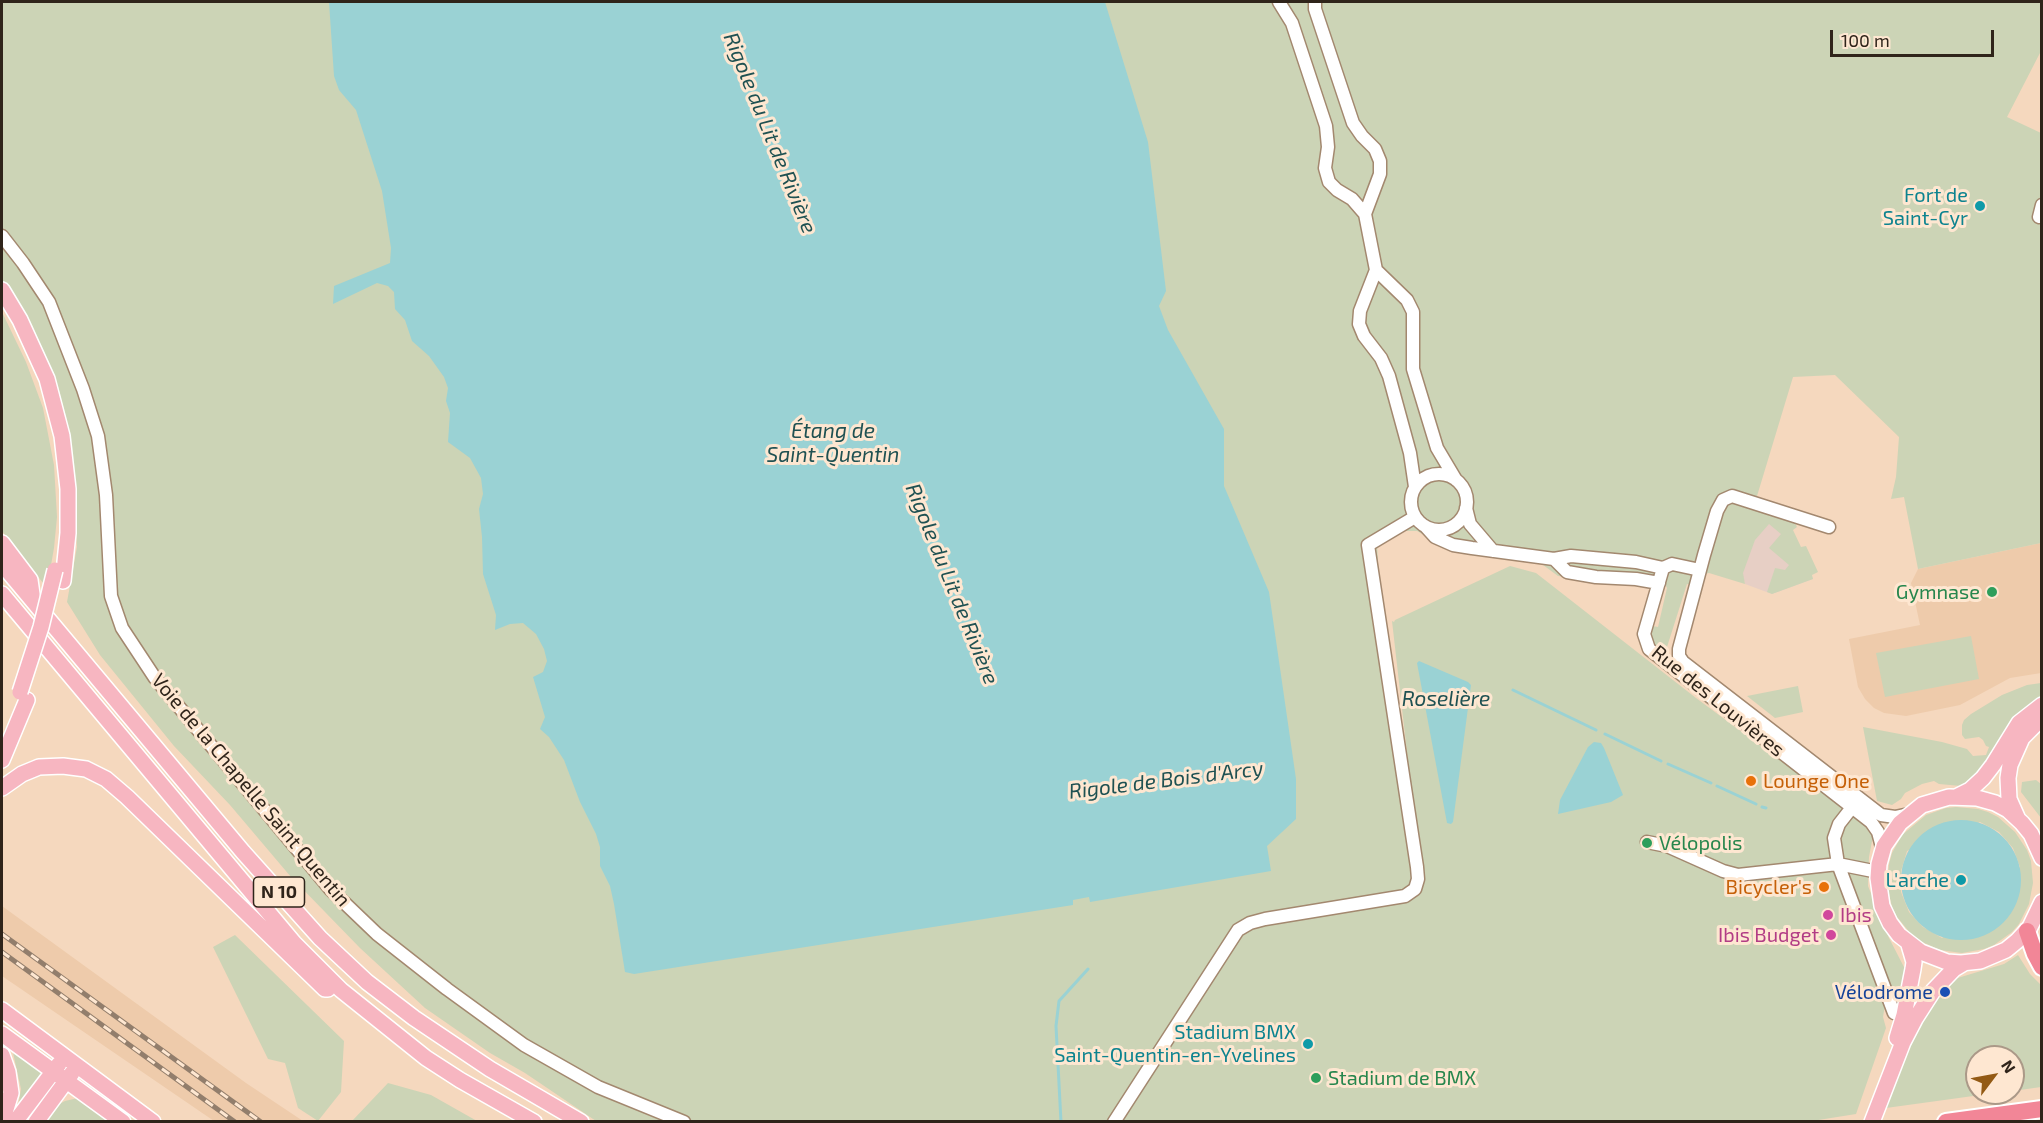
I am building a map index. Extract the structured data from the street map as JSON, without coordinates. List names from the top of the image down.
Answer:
{
  "streets": {
    "main road": ["N 10"],
    "street": ["Rue des Louvières", "Voie de la Chapelle Saint Quentin"]
  },
  "water": [
    "Rigole du Lit de Rivière",
    "Étang de Saint-Quentin",
    "Roselière",
    "Rigole de Bois d'Arcy"
  ],
  "places": [
    "Fort de Saint-Cyr",
    "Gymnase",
    "Lounge One",
    "Vélopolis",
    "L'arche",
    "Bicycler's",
    "Ibis",
    "Ibis Budget",
    "Vélodrome",
    "Stadium BMX Saint-Quentin-en-Yvelines",
    "Stadium de BMX"
  ],
  "scale_bar": "100 m",
  "north": "top right"
}
